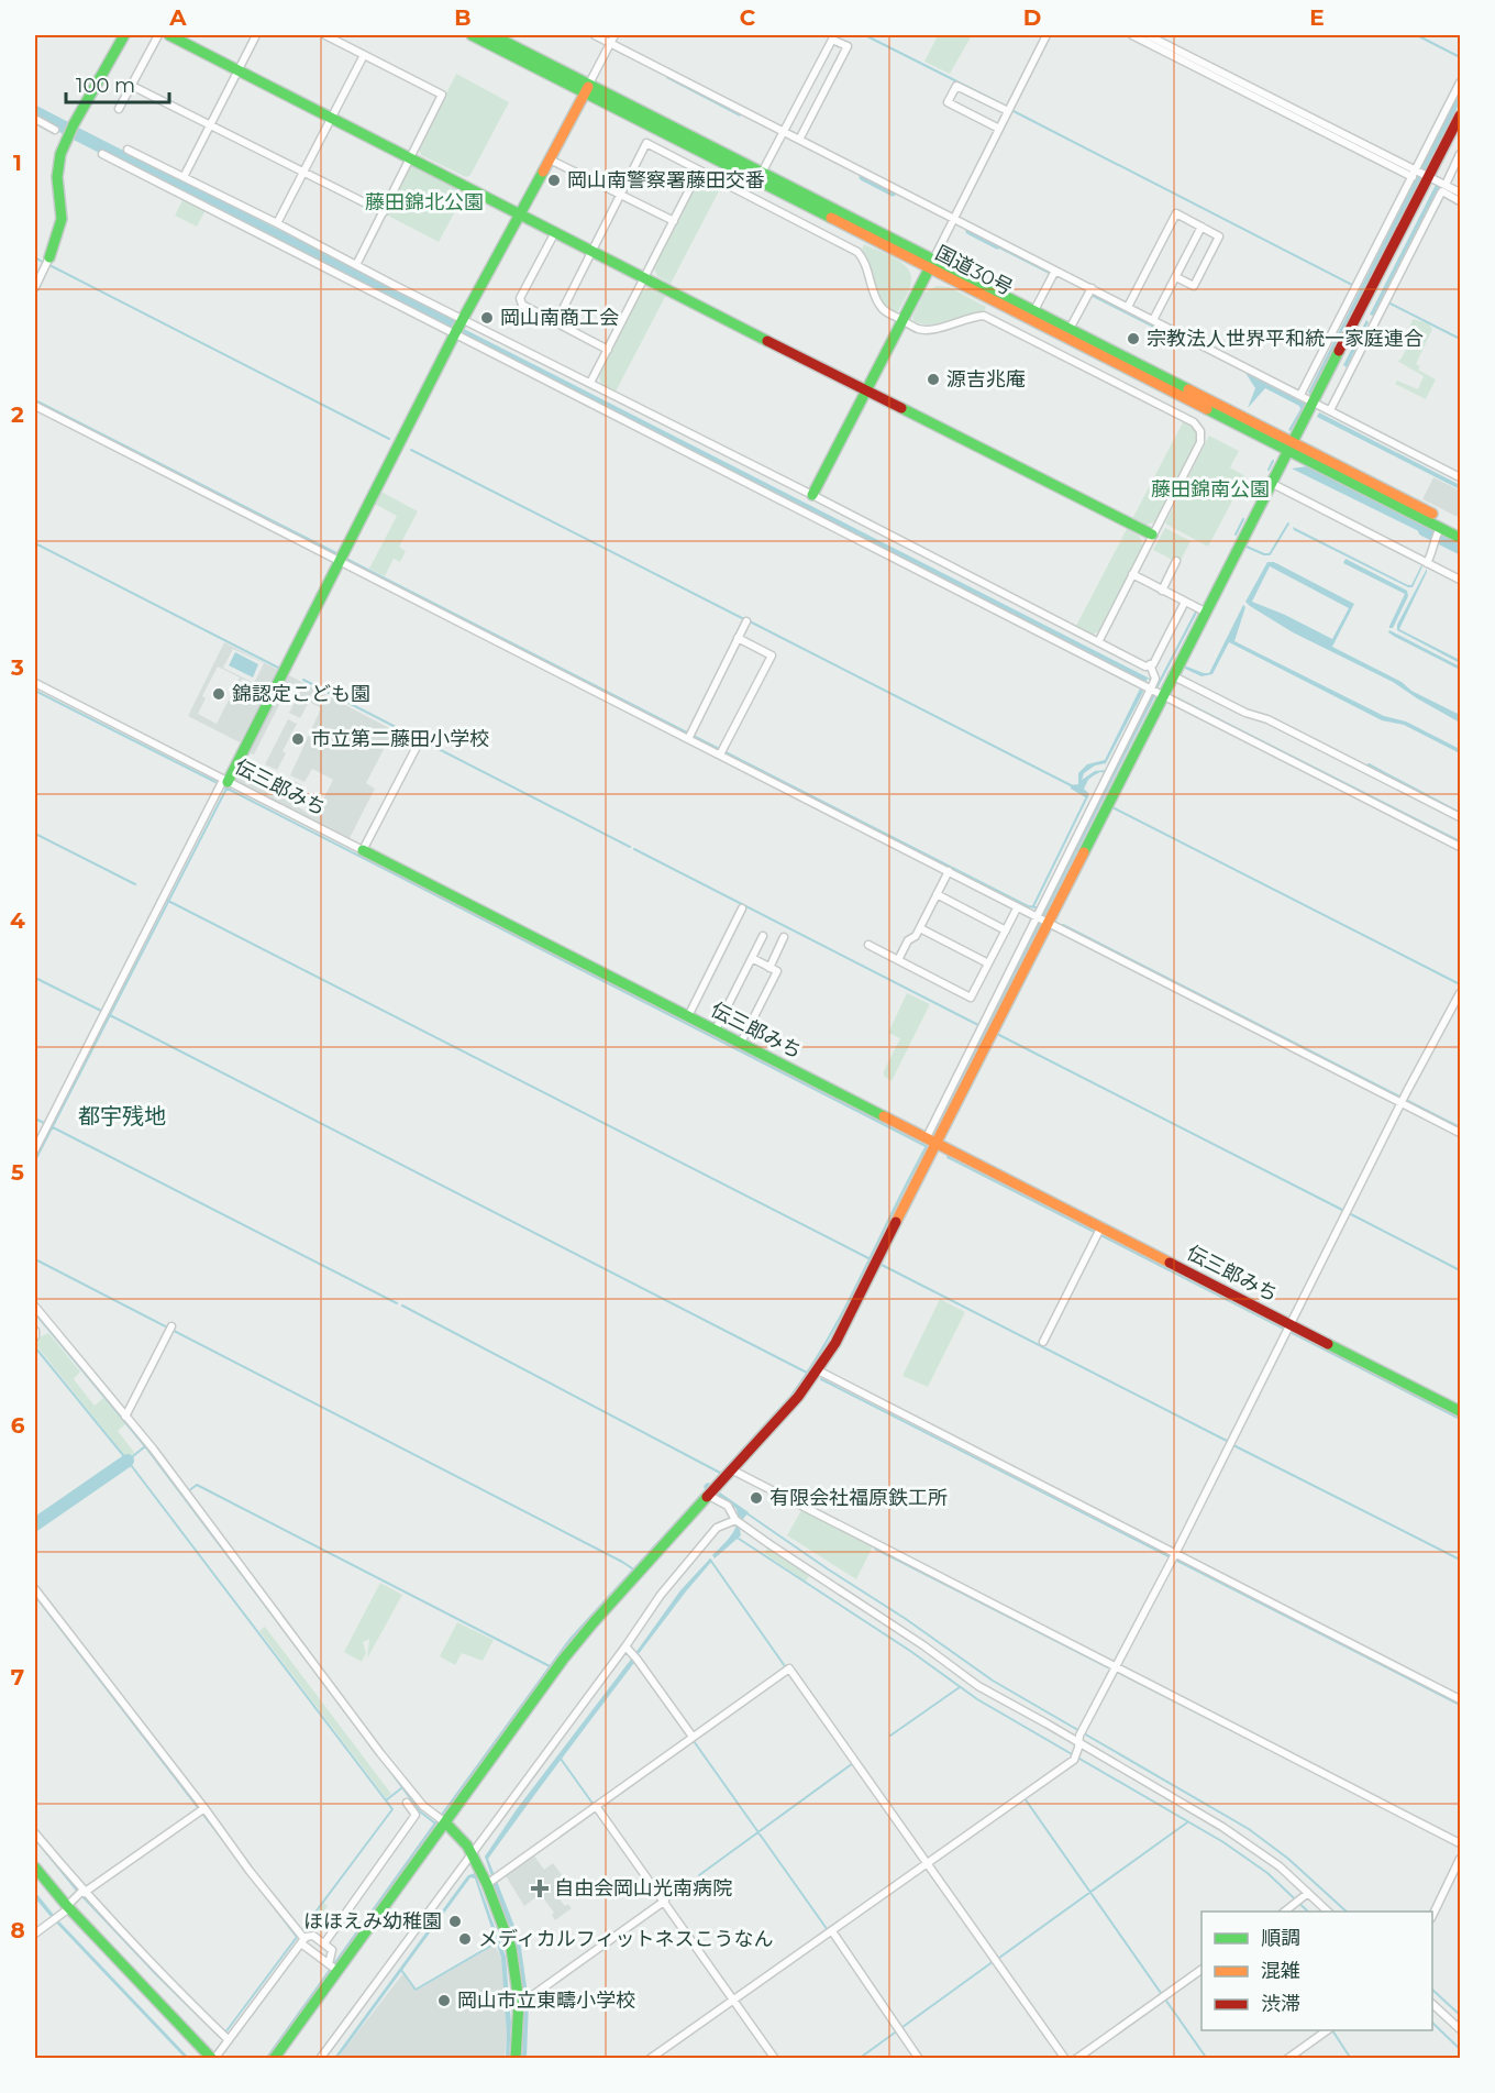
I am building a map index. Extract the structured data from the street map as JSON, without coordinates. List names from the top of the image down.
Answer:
{
  "streets": {
    "main road": ["国道30号", "伝三郎みち"]
  },
  "districts": ["都宇残地"],
  "parks": ["藤田錦北公園", "藤田錦南公園"],
  "places": {
    "other": [
      "岡山南警察署藤田交番",
      "岡山南商工会",
      "宗教法人世界平和統一家庭連合",
      "源吉兆庵",
      "錦認定こども園",
      "市立第二藤田小学校",
      "有限会社福原鉄工所",
      "ほほえみ幼稚園",
      "メディカルフィットネスこうなん",
      "岡山市立東疇小学校"
    ],
    "health": ["自由会岡山光南病院"]
  },
  "legend": ["順調", "混雑", "渋滞"],
  "scale_bar": "100 m",
  "grid": {
    "columns": [
      "A",
      "B",
      "C",
      "D",
      "E"
    ],
    "rows": [
      "1",
      "2",
      "3",
      "4",
      "5",
      "6",
      "7",
      "8"
    ]
  }
}
